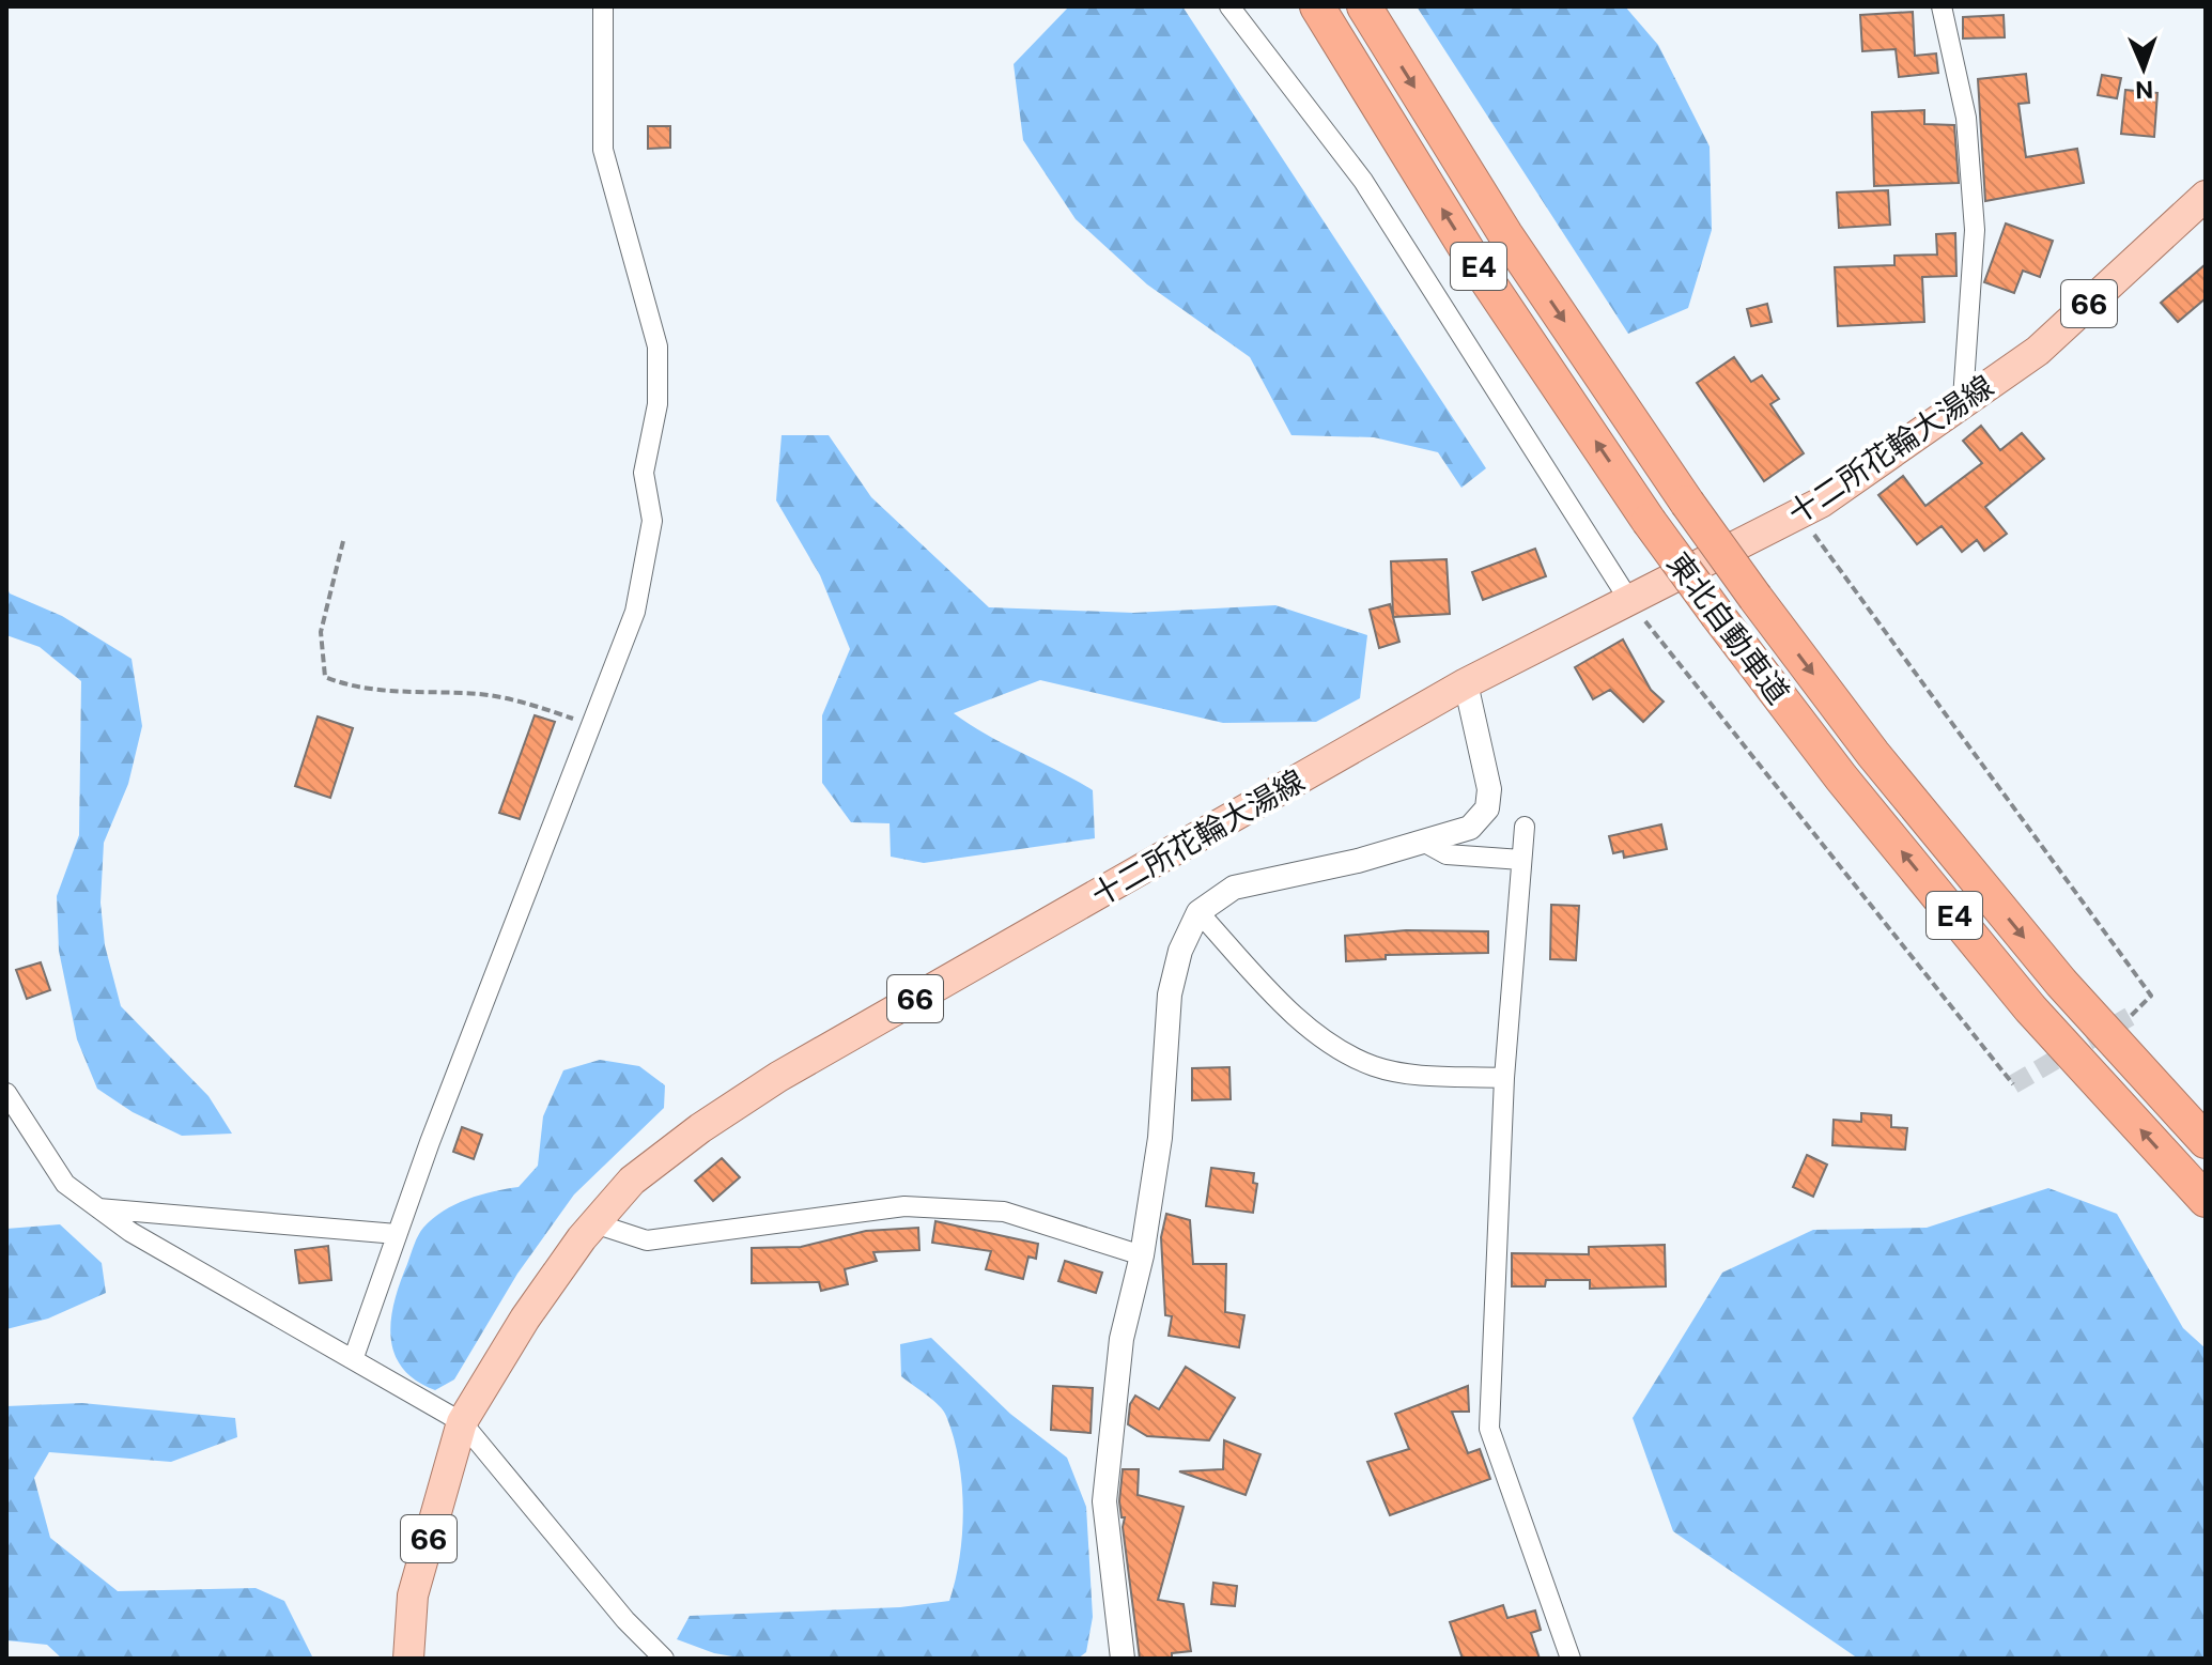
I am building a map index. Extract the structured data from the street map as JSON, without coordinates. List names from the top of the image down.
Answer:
{
  "streets": {
    "highway": ["E4", "東北自動車道"],
    "main road": ["66", "十二所花輪大湯線"]
  },
  "north": "bottom"
}
